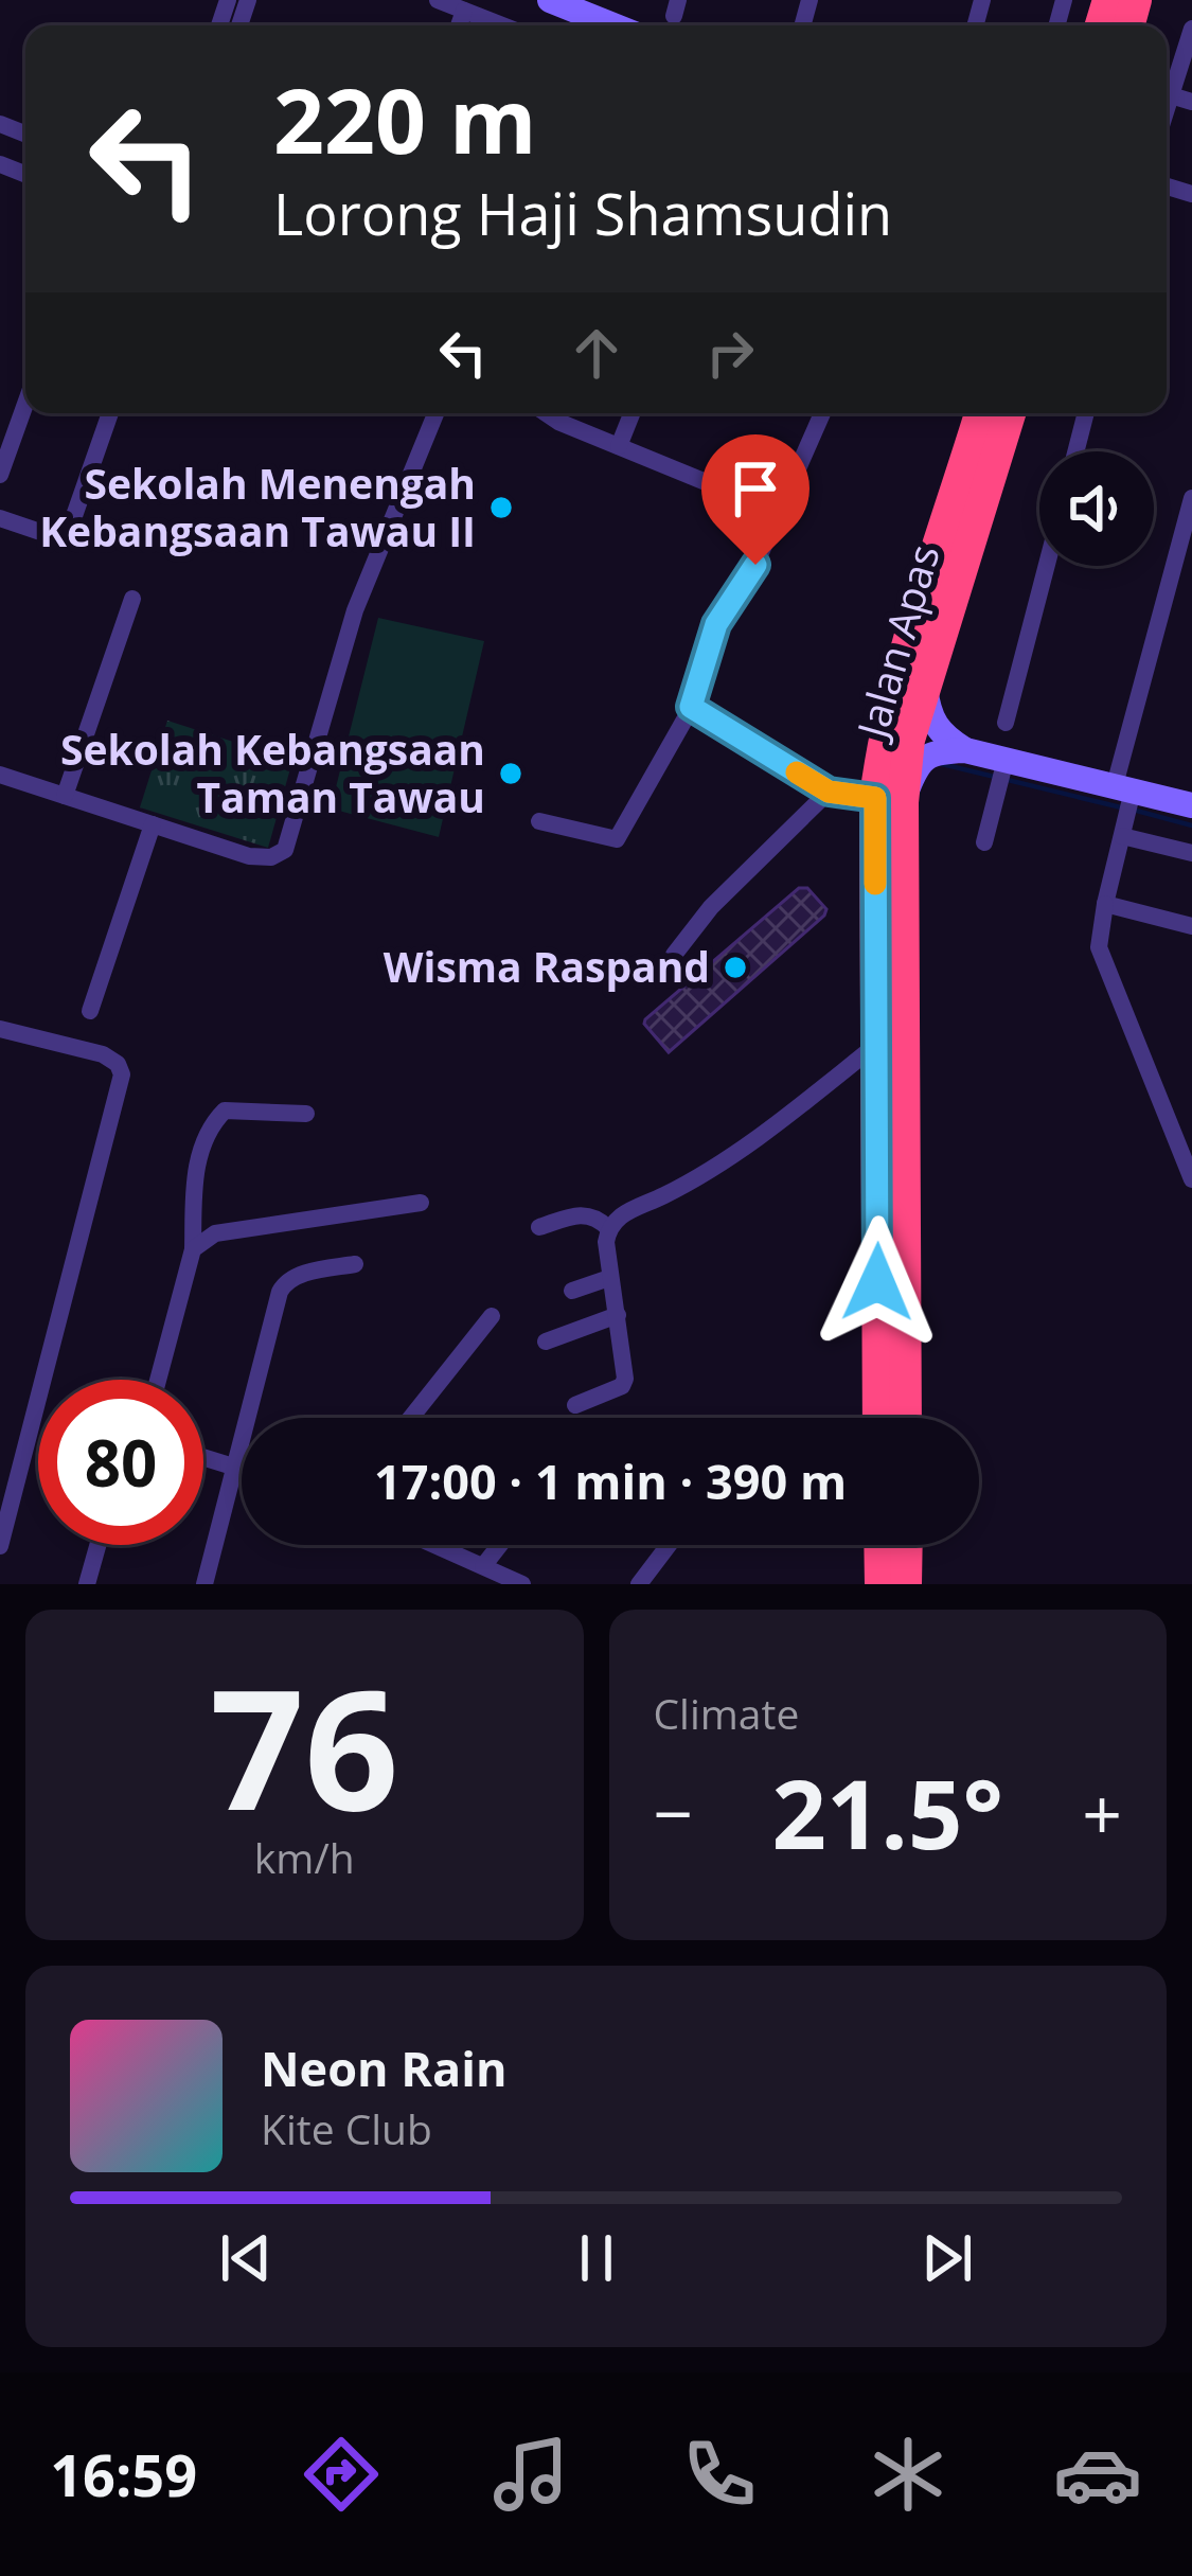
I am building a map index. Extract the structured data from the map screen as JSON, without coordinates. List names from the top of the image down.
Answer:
{
  "streets": {
    "highway": ["Jalan Apas"]
  },
  "places": ["Sekolah Menengah Kebangsaan Tawau II", "Sekolah Kebangsaan Taman Tawau", "Wisma Raspand"],
  "page": {
    "turn": ["220 m", "Lorong Haji Shamsudin"],
    "limit": "80",
    "trip": "17:00 · 1 min · 390 m",
    "tile": [
      ["76", "km/h"],
      "Climate"
    ],
    "heat": ["−", "21.5°", "+"],
    "song": ["Neon Rain", "Kite Club"],
    "tabs": "16:59"
  }
}
